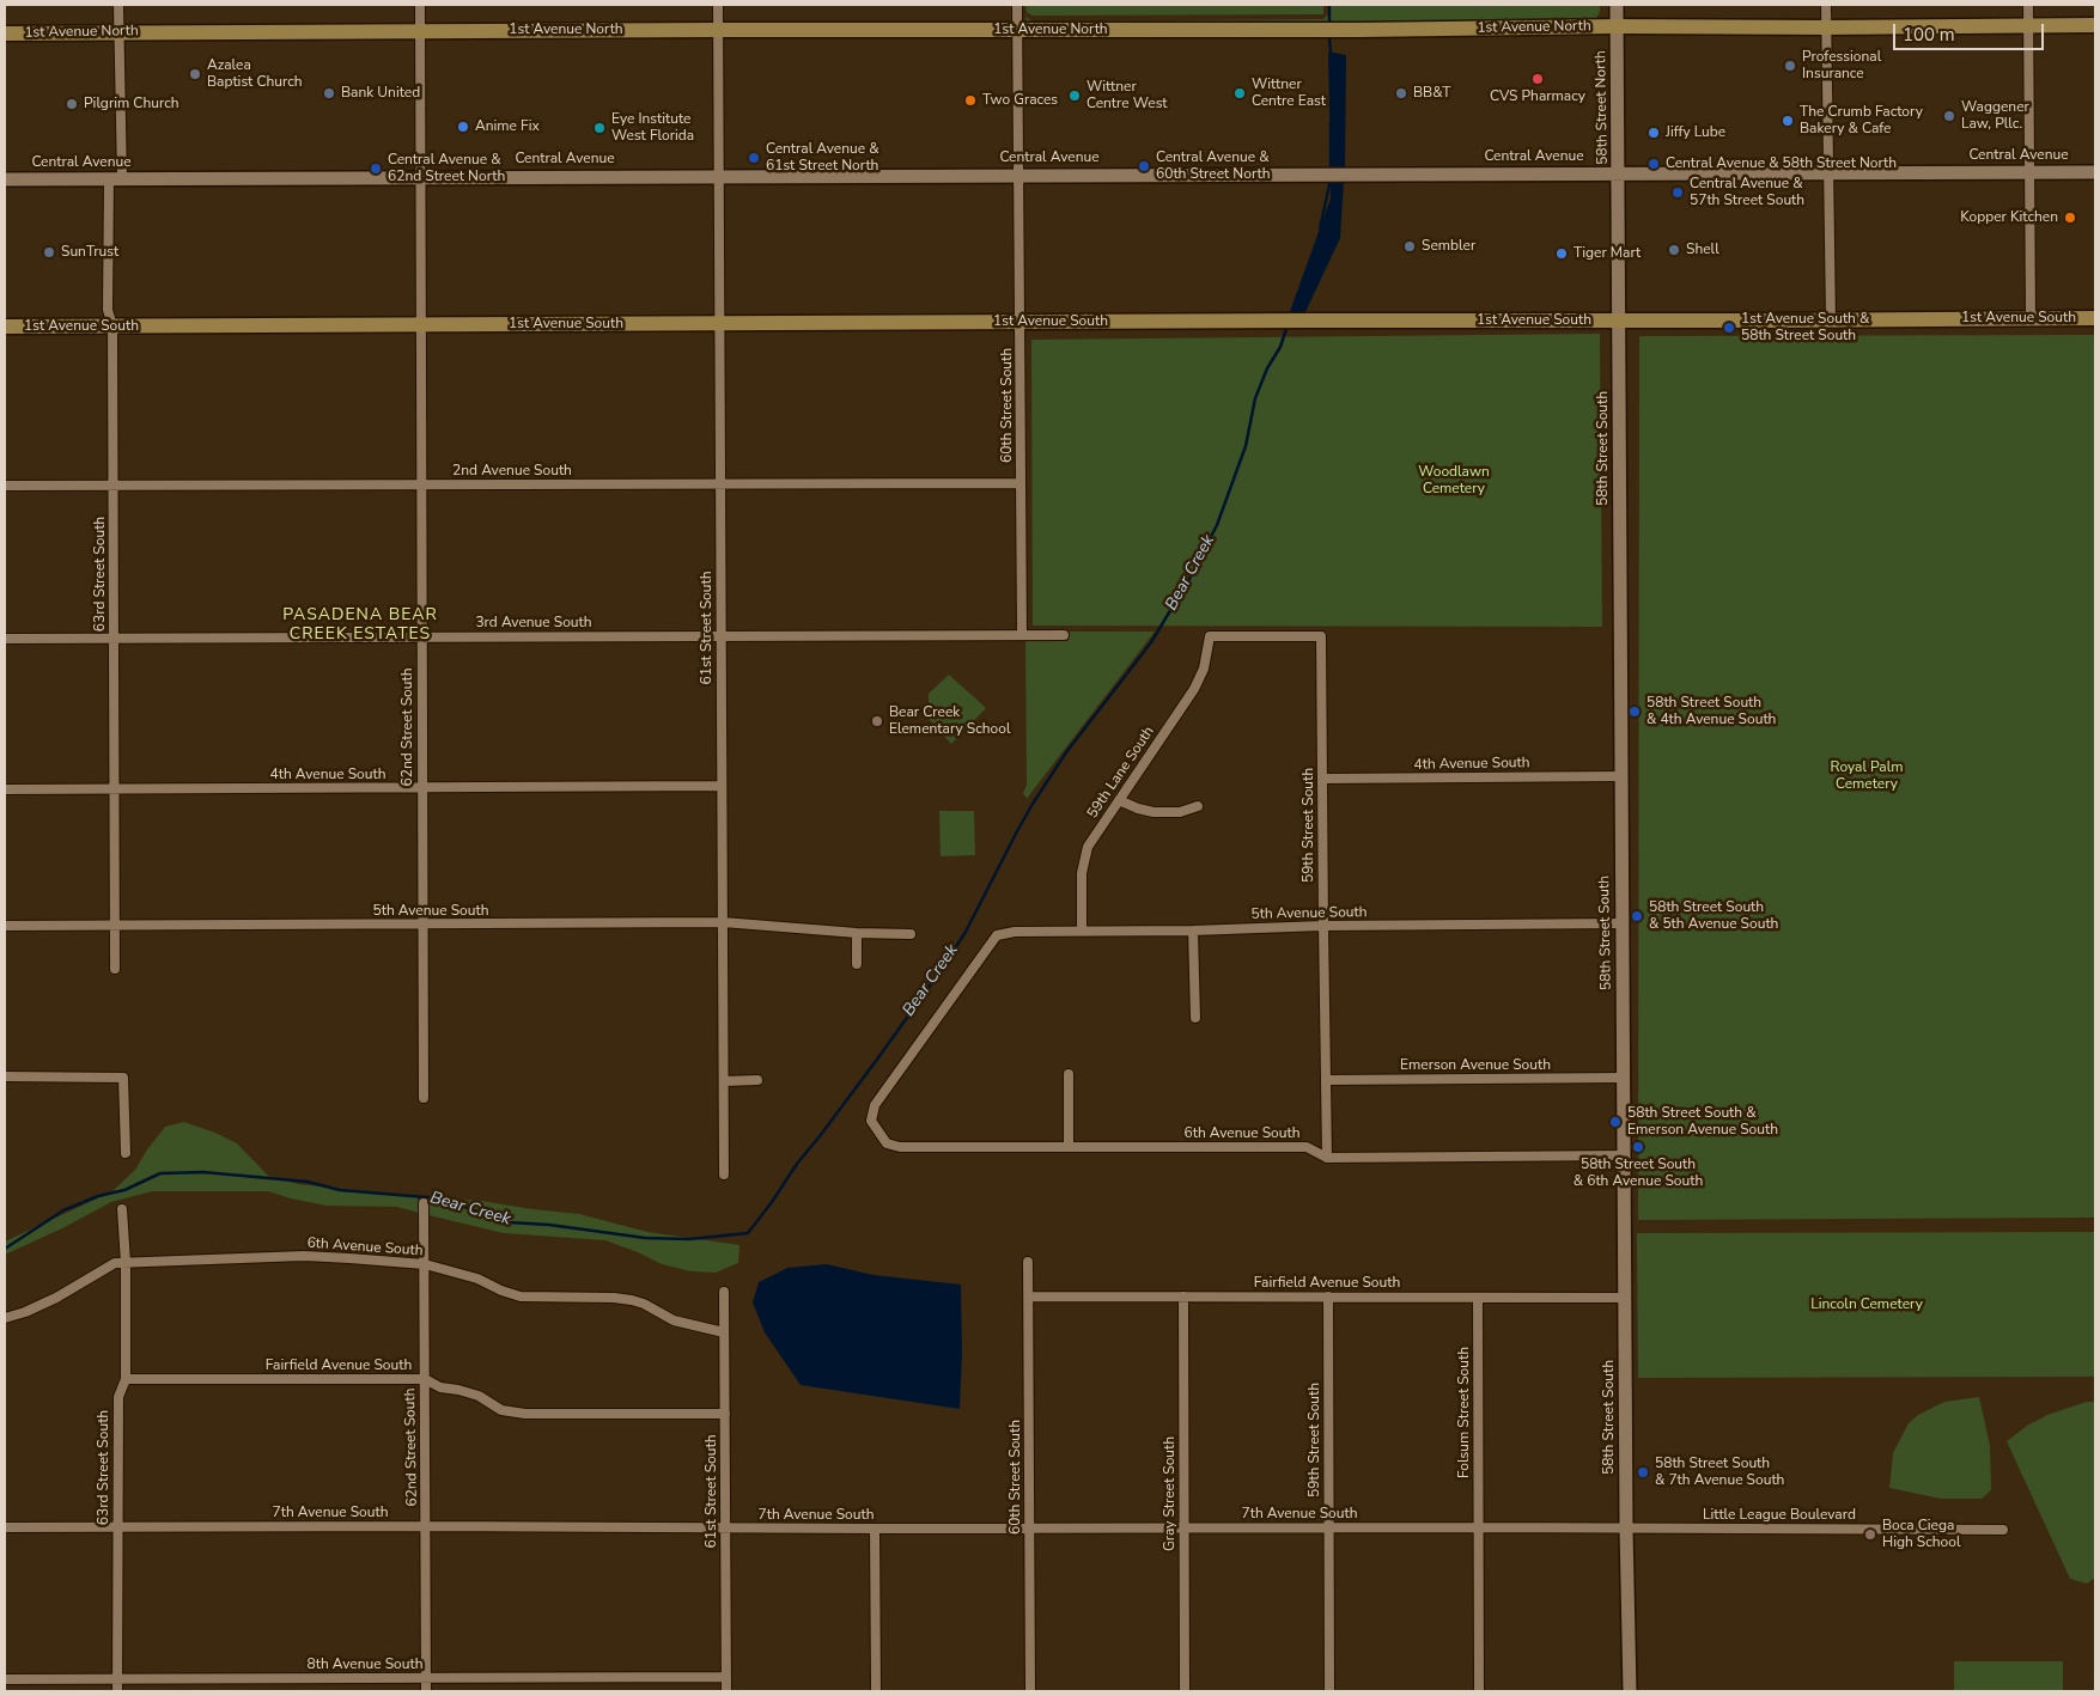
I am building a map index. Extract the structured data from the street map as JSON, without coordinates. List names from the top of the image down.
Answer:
{
  "streets": {
    "main road": [
      "1st Avenue North",
      "58th Street North",
      "Central Avenue",
      "1st Avenue South",
      "58th Street South"
    ],
    "street": [
      "60th Street South",
      "2nd Avenue South",
      "63rd Street South",
      "3rd Avenue South",
      "61st Street South",
      "62nd Street South",
      "4th Avenue South",
      "59th Lane South",
      "59th Street South",
      "5th Avenue South",
      "Emerson Avenue South",
      "6th Avenue South",
      "Fairfield Avenue South",
      "Folsum Street South",
      "Gray Street South",
      "7th Avenue South",
      "Little League Boulevard",
      "8th Avenue South"
    ]
  },
  "crossings": [
    ["1st Avenue North", "58th Street North"],
    ["1st Avenue North", "60th Street South"],
    ["1st Avenue North", "63rd Street South"],
    ["1st Avenue North", "61st Street South"],
    ["1st Avenue North", "62nd Street South"],
    ["58th Street North", "Central Avenue"],
    ["58th Street North", "58th Street South"],
    ["Central Avenue", "60th Street South"],
    ["Central Avenue", "58th Street South"],
    ["Central Avenue", "63rd Street South"],
    ["Central Avenue", "61st Street South"],
    ["Central Avenue", "62nd Street South"],
    ["1st Avenue South", "60th Street South"],
    ["1st Avenue South", "58th Street South"],
    ["1st Avenue South", "63rd Street South"],
    ["1st Avenue South", "61st Street South"],
    ["1st Avenue South", "62nd Street South"],
    ["60th Street South", "2nd Avenue South"],
    ["60th Street South", "3rd Avenue South"],
    ["60th Street South", "Fairfield Avenue South"],
    ["60th Street South", "7th Avenue South"],
    ["58th Street South", "4th Avenue South"],
    ["58th Street South", "5th Avenue South"],
    ["58th Street South", "Emerson Avenue South"],
    ["58th Street South", "6th Avenue South"],
    ["58th Street South", "Fairfield Avenue South"],
    ["58th Street South", "7th Avenue South"],
    ["58th Street South", "Little League Boulevard"],
    ["2nd Avenue South", "63rd Street South"],
    ["2nd Avenue South", "61st Street South"],
    ["2nd Avenue South", "62nd Street South"],
    ["63rd Street South", "3rd Avenue South"],
    ["63rd Street South", "4th Avenue South"],
    ["63rd Street South", "5th Avenue South"],
    ["63rd Street South", "6th Avenue South"],
    ["63rd Street South", "Fairfield Avenue South"],
    ["63rd Street South", "7th Avenue South"],
    ["63rd Street South", "8th Avenue South"],
    ["3rd Avenue South", "61st Street South"],
    ["3rd Avenue South", "62nd Street South"],
    ["61st Street South", "4th Avenue South"],
    ["61st Street South", "5th Avenue South"],
    ["61st Street South", "6th Avenue South"],
    ["61st Street South", "Fairfield Avenue South"],
    ["61st Street South", "7th Avenue South"],
    ["61st Street South", "8th Avenue South"],
    ["62nd Street South", "4th Avenue South"],
    ["62nd Street South", "5th Avenue South"],
    ["62nd Street South", "6th Avenue South"],
    ["62nd Street South", "Fairfield Avenue South"],
    ["62nd Street South", "7th Avenue South"],
    ["62nd Street South", "8th Avenue South"],
    ["4th Avenue South", "59th Street South"],
    ["59th Lane South", "59th Street South"],
    ["59th Lane South", "5th Avenue South"],
    ["59th Street South", "5th Avenue South"],
    ["59th Street South", "Emerson Avenue South"],
    ["59th Street South", "6th Avenue South"],
    ["59th Street South", "Fairfield Avenue South"],
    ["59th Street South", "7th Avenue South"],
    ["5th Avenue South", "6th Avenue South"],
    ["Fairfield Avenue South", "Folsum Street South"],
    ["Fairfield Avenue South", "Gray Street South"],
    ["Folsum Street South", "7th Avenue South"],
    ["Gray Street South", "7th Avenue South"],
    ["7th Avenue South", "Little League Boulevard"]
  ],
  "districts": ["PASADENA BEAR CREEK ESTATES"],
  "water": ["Bear Creek"],
  "parks": ["Woodlawn Cemetery", "Royal Palm Cemetery", "Lincoln Cemetery"],
  "places": [
    "Professional Insurance",
    "Azalea Baptist Church",
    "CVS Pharmacy",
    "Bank United",
    "Wittner Centre East",
    "BB&T",
    "Wittner Centre West",
    "Two Graces",
    "Pilgrim Church",
    "Waggener Law, Pllc.",
    "The Crumb Factory Bakery & Cafe",
    "Anime Fix",
    "Eye Institute West Florida",
    "Jiffy Lube",
    "Central Avenue & 61st Street North",
    "Central Avenue & 58th Street North",
    "Central Avenue & 60th Street North",
    "Central Avenue & 62nd Street North",
    "Central Avenue & 57th Street South",
    "Kopper Kitchen",
    "Sembler",
    "Shell",
    "SunTrust",
    "Tiger Mart",
    "1st Avenue South & 58th Street South",
    "58th Street South & 4th Avenue South",
    "Bear Creek Elementary School",
    "58th Street South & 5th Avenue South",
    "58th Street South & Emerson Avenue South",
    "58th Street South & 6th Avenue South",
    "58th Street South & 7th Avenue South",
    "Boca Ciega High School"
  ],
  "scale_bar": "100 m"
}
